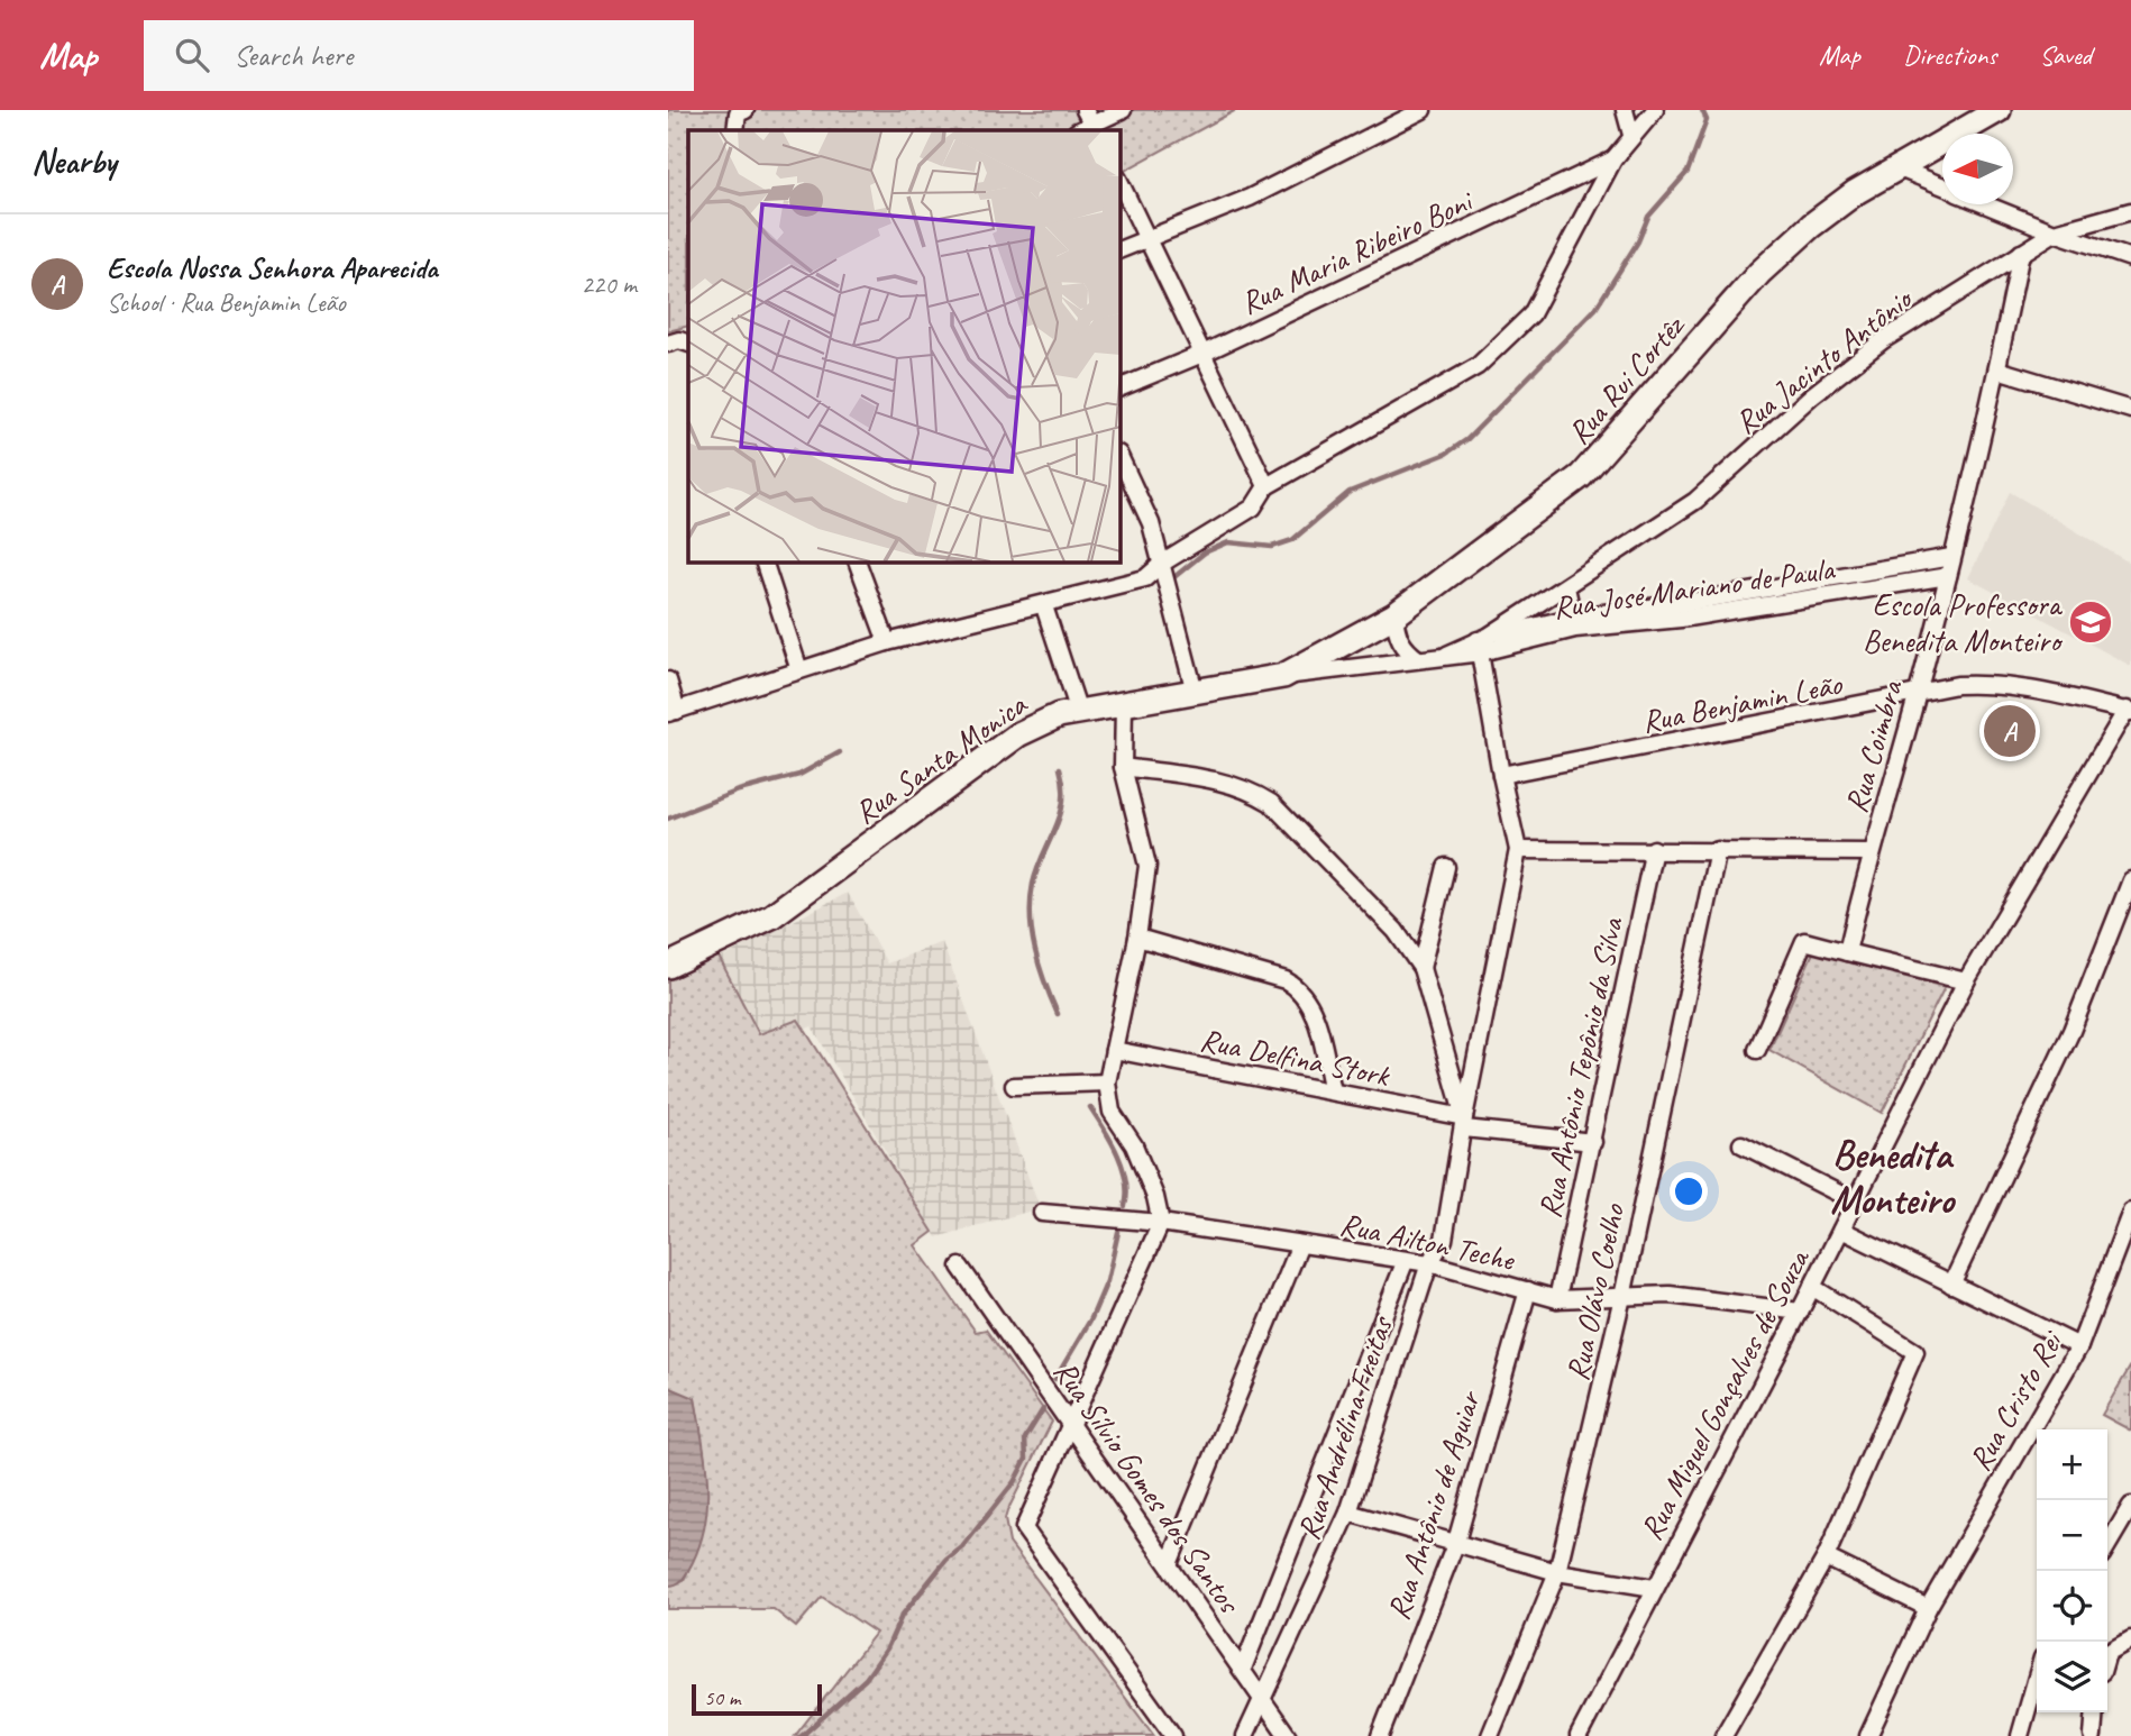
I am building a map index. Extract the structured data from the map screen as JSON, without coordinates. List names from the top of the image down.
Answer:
{
  "streets": {
    "main road": ["Rua Rui Cortêz", "Rua Santa Monica"],
    "street": [
      "Rua Maria Ribeiro Boni",
      "Rua Jacinto Antônio",
      "Rua José Mariano de Paula",
      "Rua Benjamin Leão",
      "Rua Coimbra",
      "Rua Delfina Stork",
      "Rua Antônio Tepônio da Silva",
      "Rua Ailton Teche",
      "Rua Olávo Coelho",
      "Rua Miguel Gonçalves de Souza",
      "Rua Cristo Rei",
      "Rua Andrélina Freitas",
      "Rua Sílvio Gomes dos Santos",
      "Rua Antônio de Aguiar"
    ]
  },
  "crossings": [
    ["Rua Jacinto Antônio", "Rua José Mariano de Paula"],
    ["Rua Jacinto Antônio", "Rua Coimbra"],
    ["Rua Jacinto Antônio", "Rua Santa Monica"],
    ["Rua Jacinto Antônio", "Rua Andrélina Freitas"],
    ["Rua Rui Cortêz", "Rua Santa Monica"],
    ["Rua José Mariano de Paula", "Rua Coimbra"],
    ["Rua José Mariano de Paula", "Rua Andrélina Freitas"],
    ["Rua Benjamin Leão", "Rua Coimbra"],
    ["Rua Benjamin Leão", "Rua Miguel Gonçalves de Souza"],
    ["Rua Benjamin Leão", "Rua Andrélina Freitas"],
    ["Rua Delfina Stork", "Rua Andrélina Freitas"],
    ["Rua Antônio Tepônio da Silva", "Rua Ailton Teche"],
    ["Rua Ailton Teche", "Rua Olávo Coelho"],
    ["Rua Ailton Teche", "Rua Miguel Gonçalves de Souza"],
    ["Rua Ailton Teche", "Rua Andrélina Freitas"],
    ["Rua Ailton Teche", "Rua Antônio de Aguiar"],
    ["Rua Andrélina Freitas", "Rua Sílvio Gomes dos Santos"]
  ],
  "districts": ["Benedita Monteiro"],
  "places": {
    "school or university": ["Escola Professora Benedita Monteiro"]
  },
  "scale_bar": "50 m",
  "north": "left",
  "page": {
    "header": "Map",
    "search": "Search here",
    "nav": ["Map", "Directions", "Saved"],
    "heading": "Nearby",
    "list": [
      {
        "mark": "A",
        "name": "Escola Nossa Senhora Aparecida",
        "note": "School · Rua Benjamin Leão",
        "value": "220 m"
      }
    ],
    "pins": "A",
    "map_buttons": ["+", "−"],
    "scale": "50 m"
  }
}
